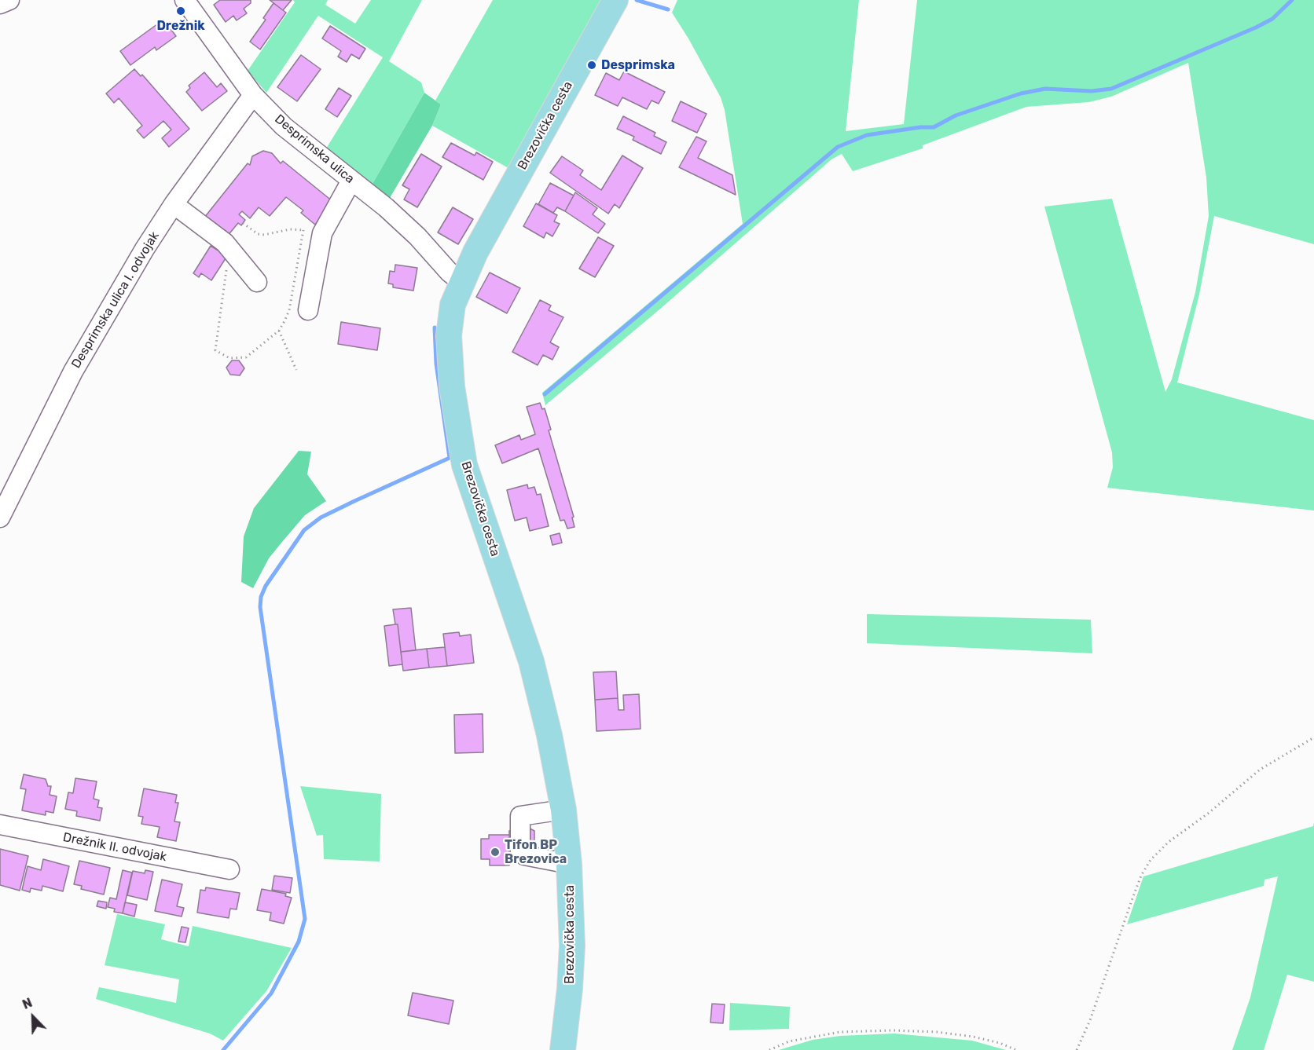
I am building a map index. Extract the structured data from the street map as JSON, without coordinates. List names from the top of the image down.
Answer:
{
  "streets": {
    "main road": ["Brezovička cesta"],
    "street": ["Desprimska ulica", "Desprimska ulica I. odvojak", "Drežnik II. odvojak"]
  },
  "crossings": [
    ["Brezovička cesta", "Desprimska ulica"],
    ["Desprimska ulica", "Desprimska ulica I. odvojak"]
  ],
  "places": ["Drežnik", "Desprimska", "Tifon BP Brezovica"],
  "north": "top left"
}
